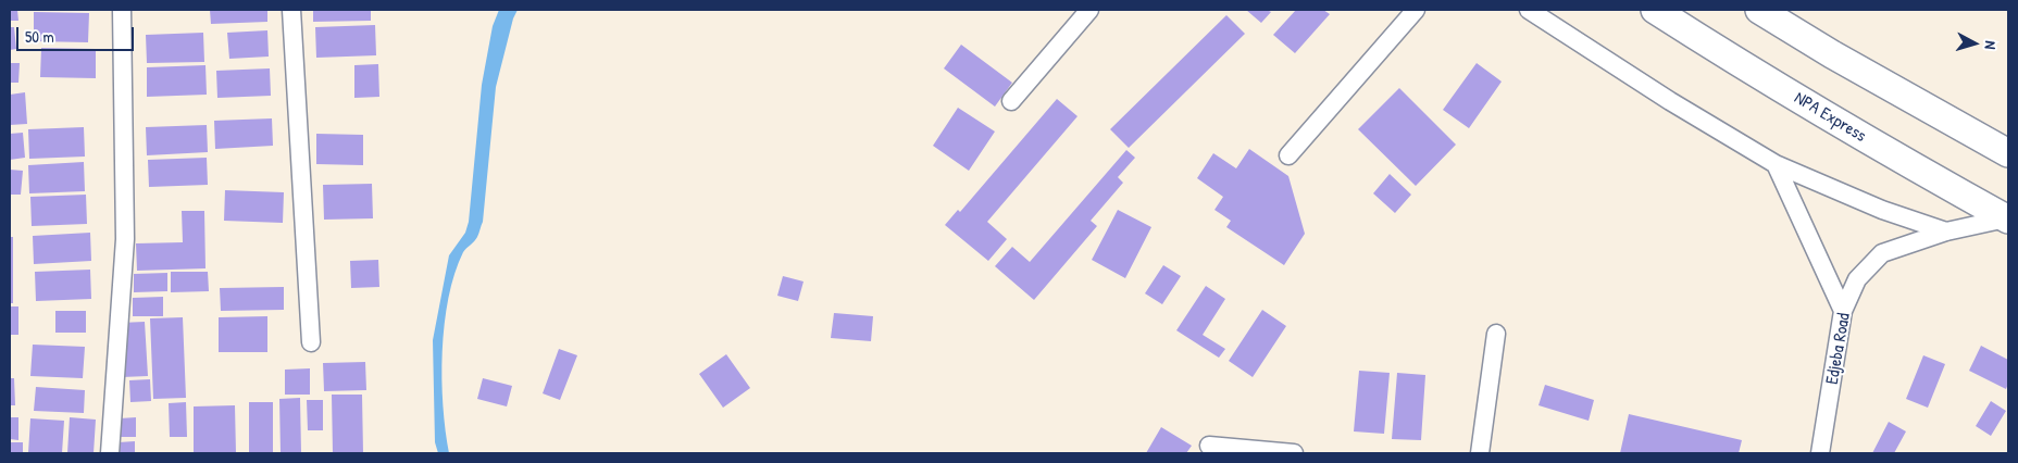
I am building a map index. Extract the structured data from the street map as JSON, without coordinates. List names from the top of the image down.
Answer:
{
  "streets": {
    "main road": ["NPA Express"],
    "street": ["Edjeba Road"]
  },
  "crossings": [
    ["NPA Express", "Edjeba Road"]
  ],
  "scale_bar": "50 m",
  "north": "right"
}
